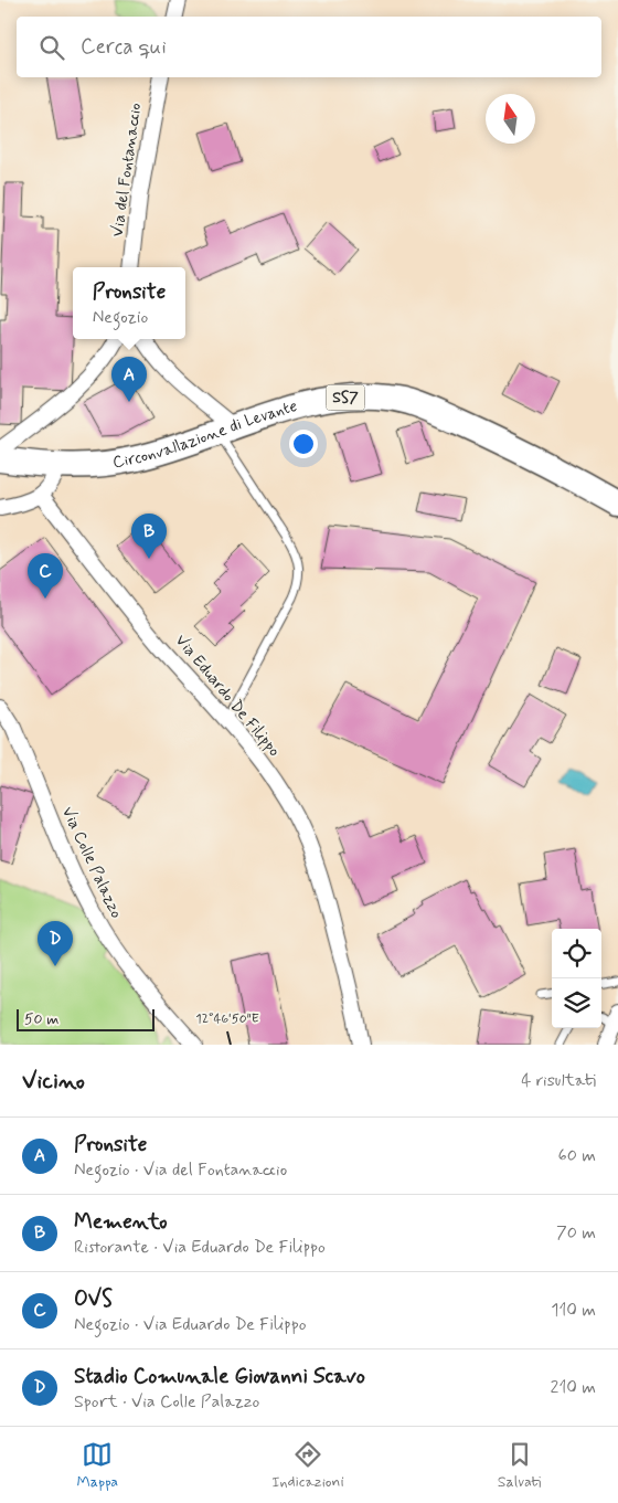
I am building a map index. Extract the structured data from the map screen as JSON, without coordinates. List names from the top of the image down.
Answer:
{
  "streets": {
    "main road": ["SS7", "Circonvallazione di Levante"],
    "street": ["Via del Fontanaccio", "Via Eduardo De Filippo", "Via Colle Palazzo"]
  },
  "scale_bar": "50 m",
  "north": "top",
  "page": {
    "search": "Cerca qui",
    "popup": ["Pronsite", "Negozio"],
    "pins": [
      "A",
      "B",
      "C",
      "D"
    ],
    "scale": "50 m",
    "heading": ["Vicino", "4 risultati"],
    "list": [
      {
        "mark": "A",
        "name": "Pronsite",
        "note": "Negozio · Via del Fontanaccio",
        "value": "60 m"
      },
      {
        "mark": "B",
        "name": "Memento",
        "note": "Ristorante · Via Eduardo De Filippo",
        "value": "70 m"
      },
      {
        "mark": "C",
        "name": "OVS",
        "note": "Negozio · Via Eduardo De Filippo",
        "value": "110 m"
      },
      {
        "mark": "D",
        "name": "Stadio Comunale Giovanni Scavo",
        "note": "Sport · Via Colle Palazzo",
        "value": "210 m"
      }
    ],
    "nav": ["Mappa", "Indicazioni", "Salvati"]
  },
  "coordinates": ["12°46'50\"E"]
}
